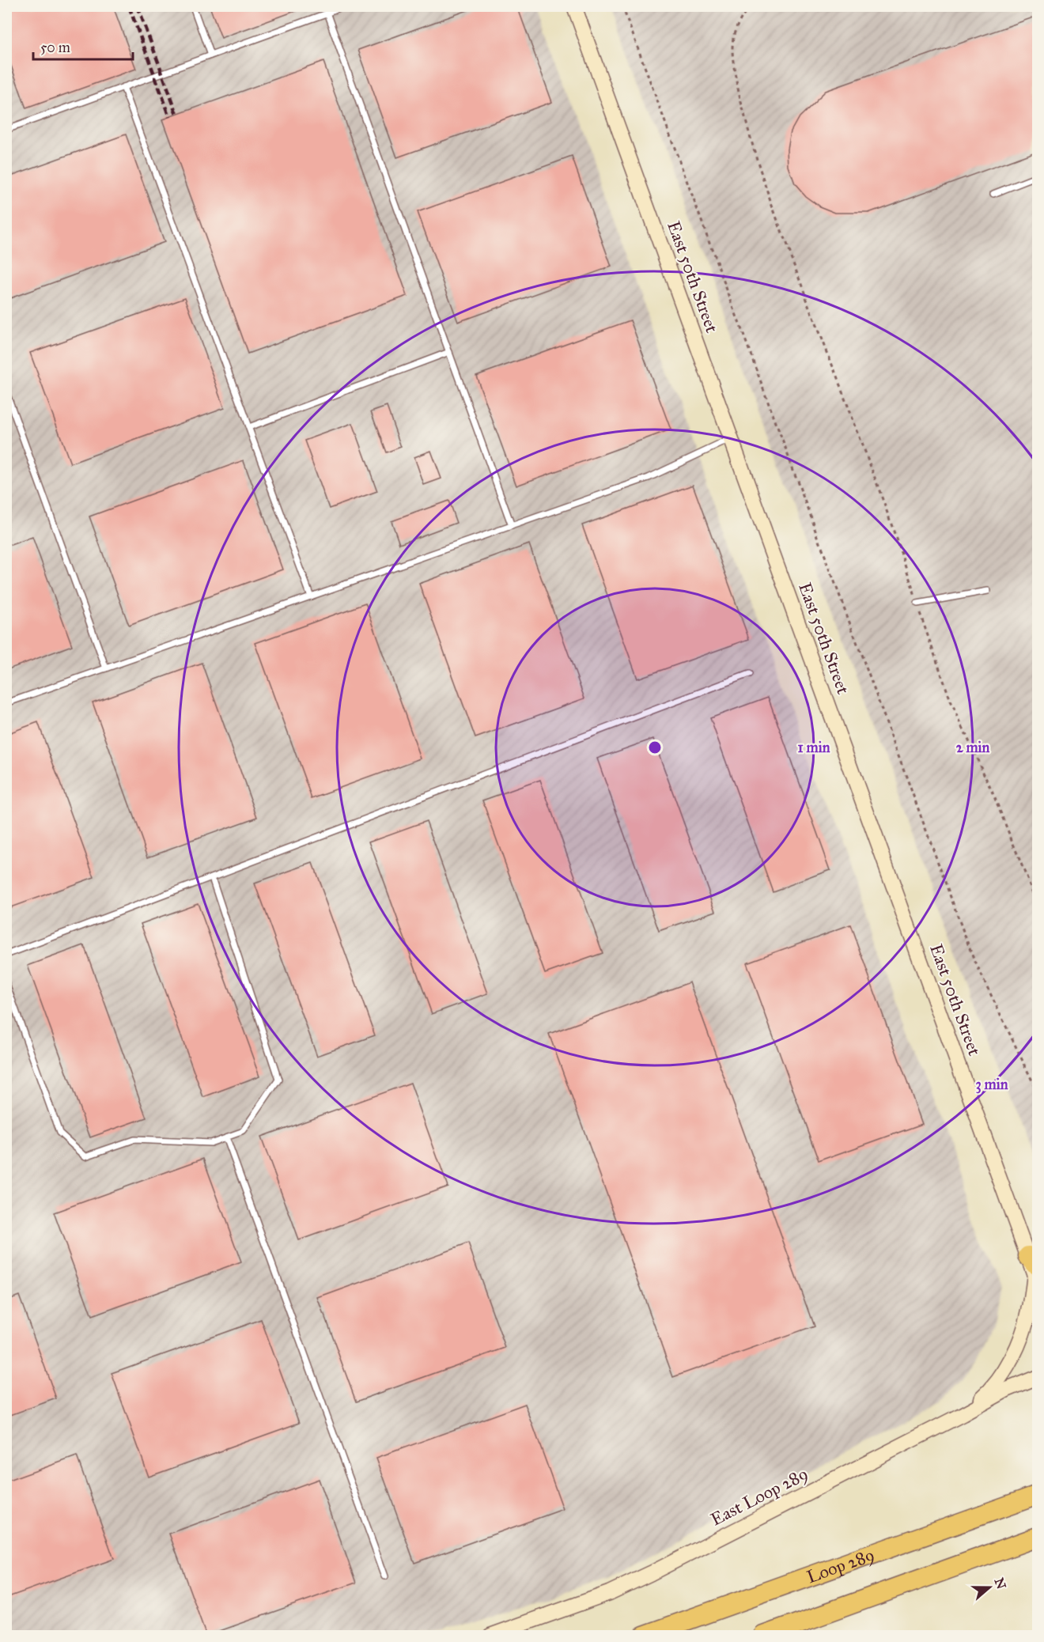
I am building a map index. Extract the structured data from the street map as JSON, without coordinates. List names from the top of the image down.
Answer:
{
  "streets": {
    "highway": ["Loop 289"],
    "main road": ["East 50th Street", "East Loop 289"]
  },
  "scale_bar": "50 m",
  "north": "right",
  "rings": ["1 min", "2 min", "3 min"]
}
